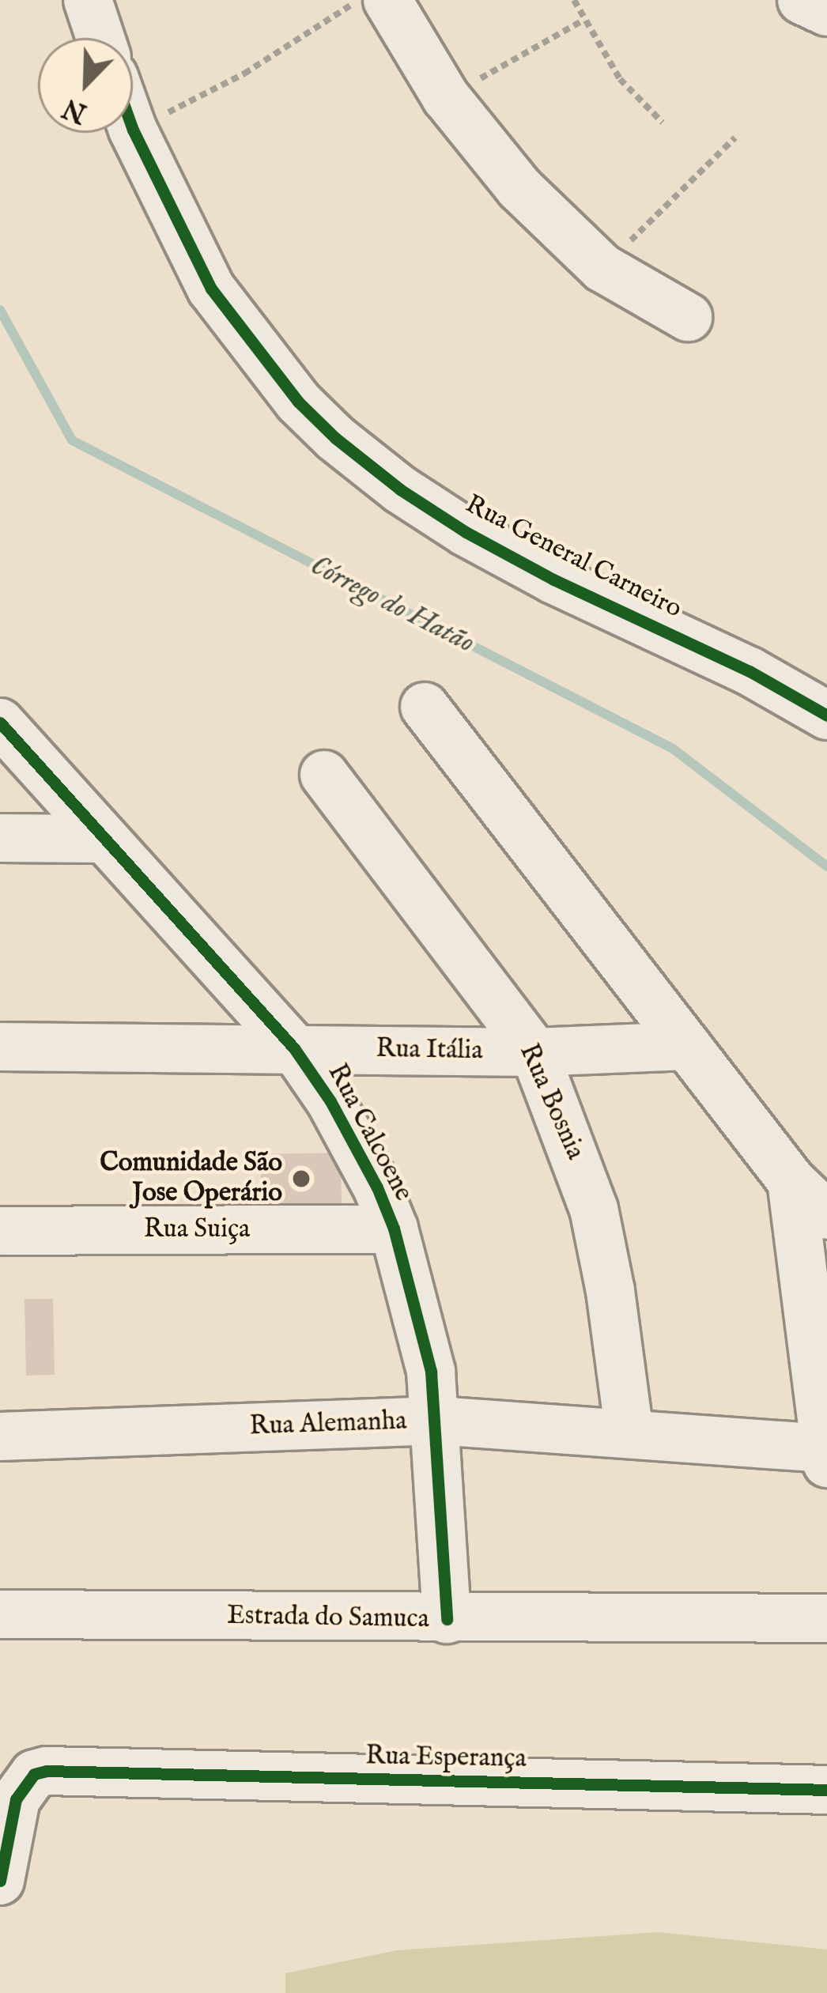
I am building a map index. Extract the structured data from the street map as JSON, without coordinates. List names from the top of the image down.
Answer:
{
  "streets": {
    "street": [
      "Rua General Carneiro",
      "Rua Itália",
      "Rua Bosnia",
      "Rua Calcoene",
      "Rua Suiça",
      "Rua Alemanha",
      "Estrada do Samuca",
      "Rua Esperança"
    ]
  },
  "crossings": [
    ["Rua Itália", "Rua Bosnia"],
    ["Rua Itália", "Rua Calcoene"],
    ["Rua Bosnia", "Rua Alemanha"],
    ["Rua Calcoene", "Rua Suiça"],
    ["Rua Calcoene", "Rua Alemanha"],
    ["Rua Calcoene", "Estrada do Samuca"]
  ],
  "water": ["Córrego do Hatão"],
  "places": ["Comunidade São Jose Operário"],
  "north": "bottom left"
}
